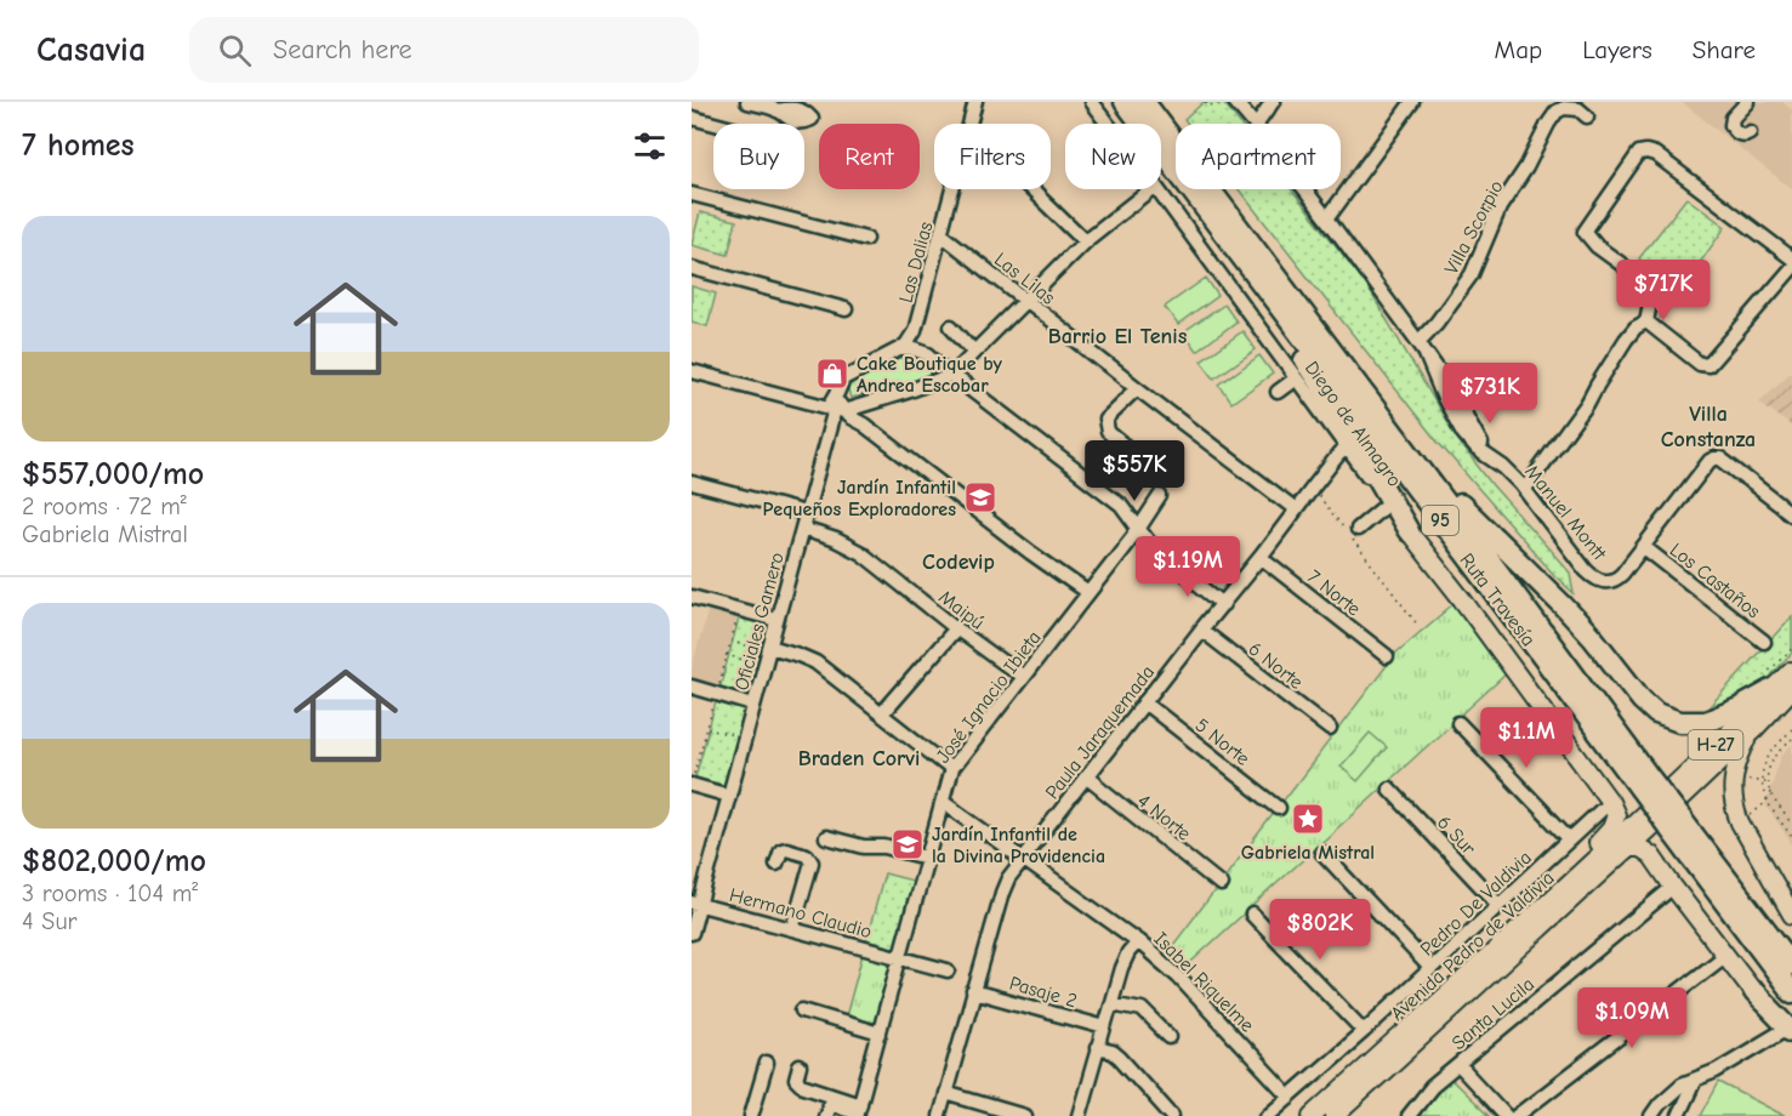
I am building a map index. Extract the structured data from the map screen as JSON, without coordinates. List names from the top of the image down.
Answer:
{
  "streets": {
    "highway": ["95", "Ruta Travesía"],
    "main road": ["Diego de Almagro", "H-27", "Avenida Pedro de Valdivia"],
    "street": [
      "Villa Scorpio",
      "Las Dalias",
      "Las Lilas",
      "Manuel Montt",
      "Los Castaños",
      "7 Norte",
      "Maipú",
      "Oficiales Gamero",
      "6 Norte",
      "José Ignacio Ibieta",
      "Paula Jaraquemada",
      "5 Norte",
      "4 Norte",
      "6 Sur",
      "Pedro De Valdivia",
      "Hermano Claudio",
      "Isabel Riquelme",
      "Pasaje 2",
      "Santa Lucila"
    ]
  },
  "crossings": [
    ["Villa Scorpio", "Manuel Montt"],
    ["Las Dalias", "Las Lilas"],
    ["Las Dalias", "Oficiales Gamero"],
    ["Las Lilas", "Paula Jaraquemada"],
    ["Diego de Almagro", "Paula Jaraquemada"],
    ["Diego de Almagro", "Pedro De Valdivia"],
    ["Manuel Montt", "Los Castaños"],
    ["7 Norte", "Paula Jaraquemada"],
    ["Maipú", "Oficiales Gamero"],
    ["Maipú", "José Ignacio Ibieta"],
    ["Oficiales Gamero", "Hermano Claudio"],
    ["6 Norte", "Paula Jaraquemada"],
    ["José Ignacio Ibieta", "Hermano Claudio"],
    ["José Ignacio Ibieta", "Isabel Riquelme"],
    ["Paula Jaraquemada", "5 Norte"],
    ["Paula Jaraquemada", "4 Norte"],
    ["Paula Jaraquemada", "Isabel Riquelme"],
    ["Paula Jaraquemada", "Pasaje 2"],
    ["H-27", "Avenida Pedro de Valdivia"],
    ["6 Sur", "Pedro De Valdivia"],
    ["Pedro De Valdivia", "Isabel Riquelme"]
  ],
  "districts": [
    "Barrio El Tenis",
    "Villa Constanza",
    "Codevip",
    "Braden Corvi"
  ],
  "places": {
    "shop": ["Cake Boutique by Andrea Escobar"],
    "school or university": ["Jardín Infantil Pequeños Exploradores", "Jardín Infantil de la Divina Providencia"],
    "place": ["Gabriela Mistral"]
  },
  "page": {
    "header": "Casavia",
    "search": "Search here",
    "nav": ["Map", "Layers", "Share"],
    "heading": "7 homes",
    "chip": [
      "Buy",
      "Rent",
      "Filters",
      "New",
      "Apartment"
    ],
    "list": [
      {
        "name": "$557,000/mo",
        "note": "2 rooms · 72 m² · Gabriela Mistral"
      },
      {
        "name": "$802,000/mo",
        "note": "3 rooms · 104 m² · 4 Sur"
      }
    ],
    "price": [
      "$717K",
      "$731K",
      "$557K",
      "$1.19M",
      "$1.1M",
      "$802K",
      "$1.09M"
    ]
  }
}
